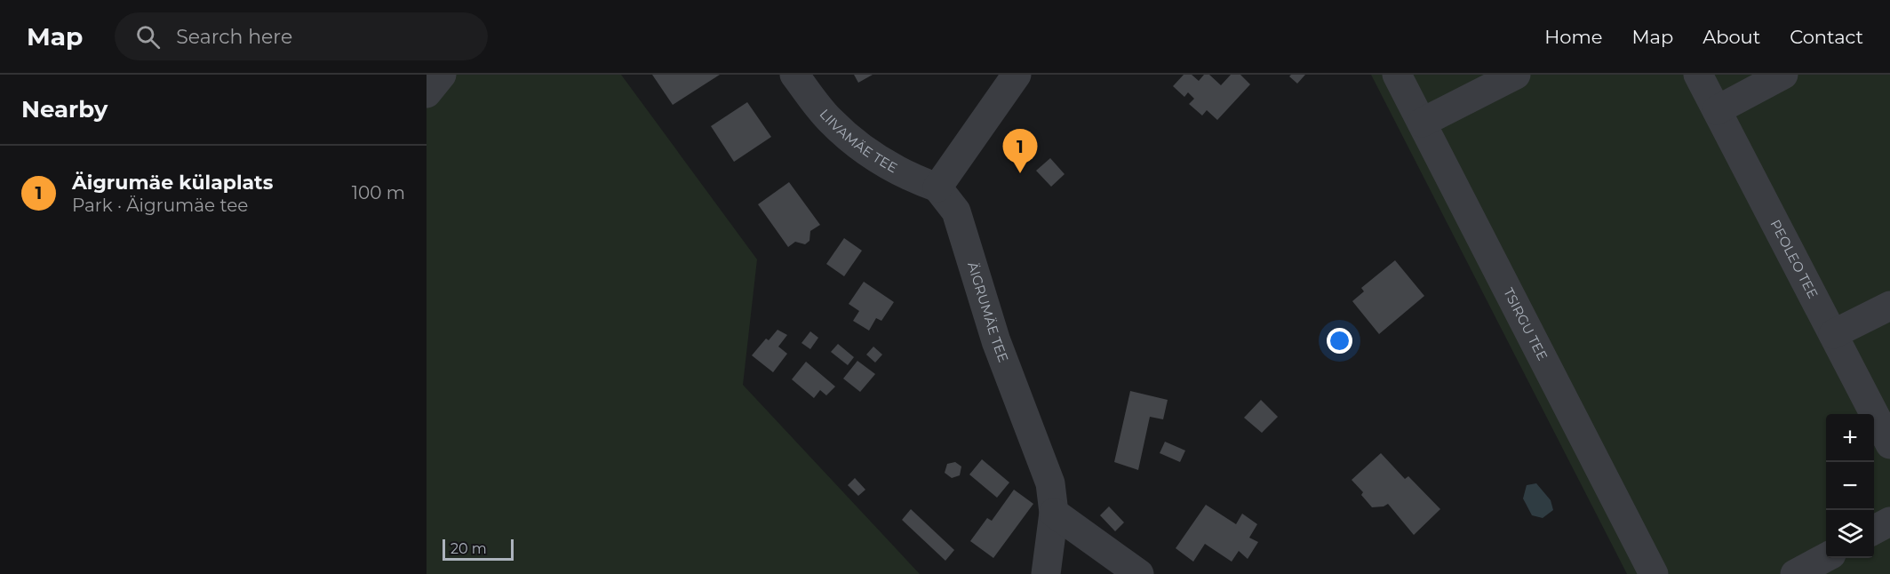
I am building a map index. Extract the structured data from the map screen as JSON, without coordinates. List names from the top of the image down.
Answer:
{
  "streets": {
    "street": [
      "LIIVAMÄE TEE",
      "PEOLEO TEE",
      "ÄIGRUMÄE TEE",
      "TSIRGU TEE"
    ]
  },
  "crossings": [
    ["LIIVAMÄE TEE", "ÄIGRUMÄE TEE"]
  ],
  "scale_bar": "20 m",
  "page": {
    "header": "Map",
    "search": "Search here",
    "nav": [
      "Home",
      "Map",
      "About",
      "Contact"
    ],
    "heading": "Nearby",
    "pins": "1",
    "list": [
      {
        "mark": "1",
        "name": "Äigrumäe külaplats",
        "note": "Park · Äigrumäe tee",
        "value": "100 m"
      }
    ],
    "map_buttons": ["+", "−"],
    "scale": "20 m"
  }
}
